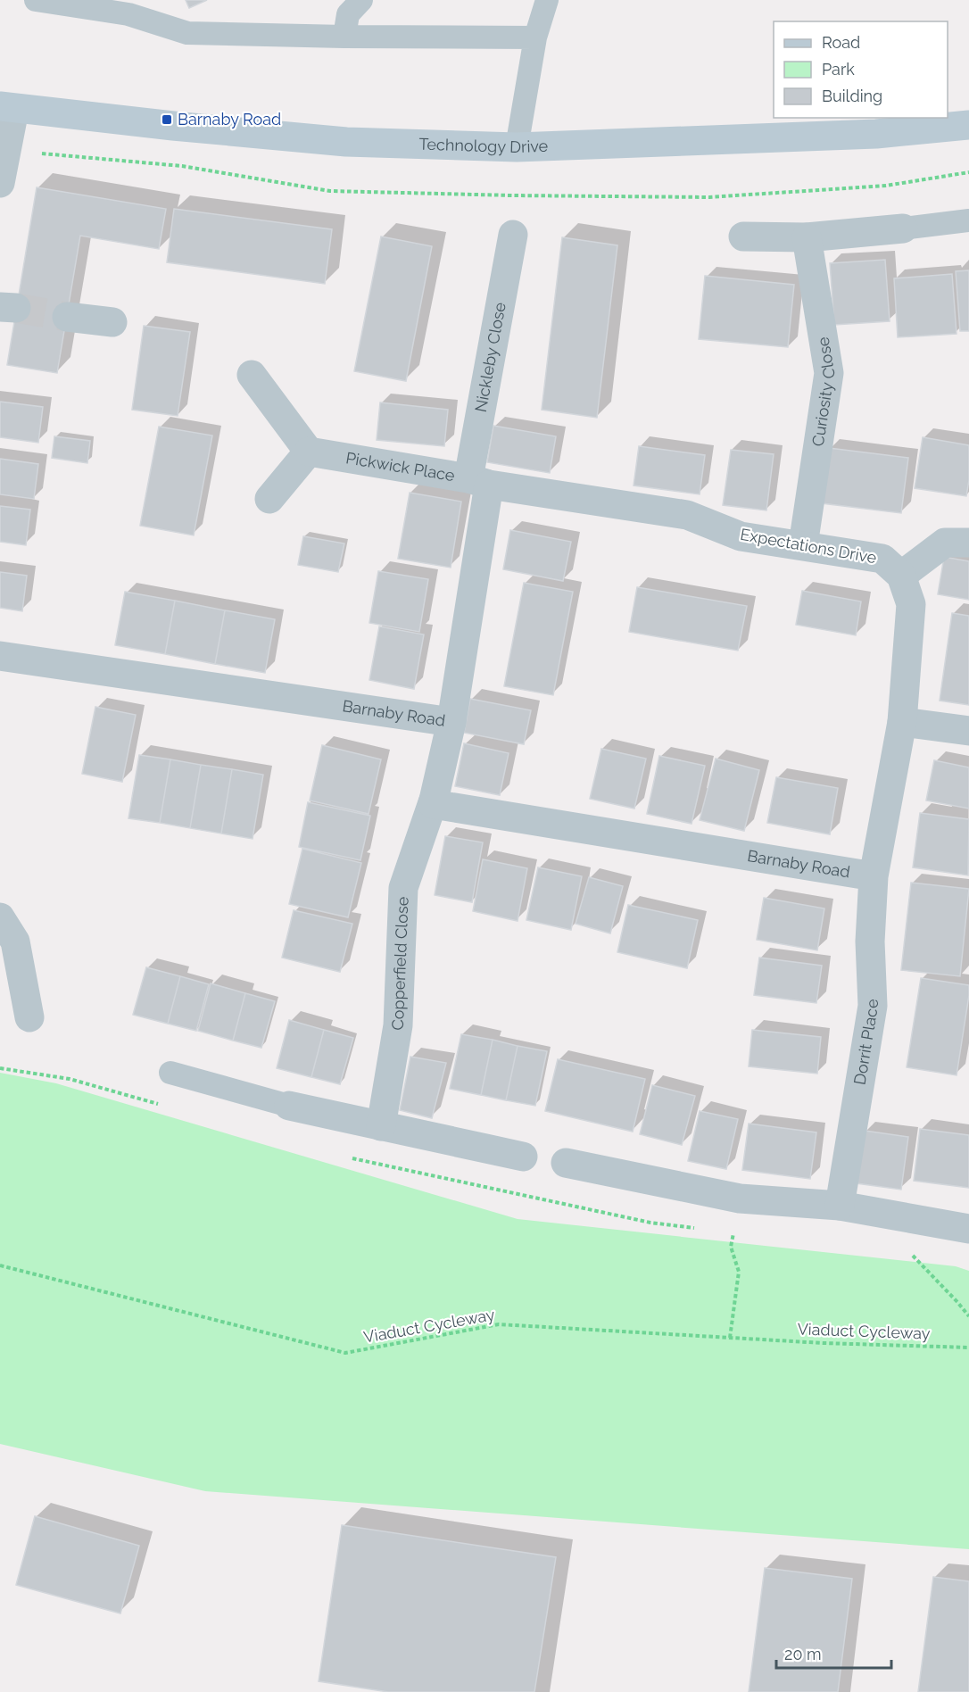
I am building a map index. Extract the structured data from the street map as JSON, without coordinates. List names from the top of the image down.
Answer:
{
  "streets": {
    "street": [
      "Technology Drive",
      "Nickleby Close",
      "Curiosity Close",
      "Pickwick Place",
      "Expectations Drive",
      "Barnaby Road",
      "Copperfield Close",
      "Dorrit Place"
    ],
    "path": ["Viaduct Cycleway"]
  },
  "crossings": [
    ["Nickleby Close", "Pickwick Place"],
    ["Nickleby Close", "Expectations Drive"],
    ["Curiosity Close", "Expectations Drive"],
    ["Pickwick Place", "Expectations Drive"],
    ["Expectations Drive", "Barnaby Road"],
    ["Expectations Drive", "Dorrit Place"],
    ["Barnaby Road", "Copperfield Close"],
    ["Barnaby Road", "Dorrit Place"]
  ],
  "places": {
    "transit": ["Barnaby Road"]
  },
  "legend": ["Road", "Park", "Building"],
  "scale_bar": "20 m"
}
